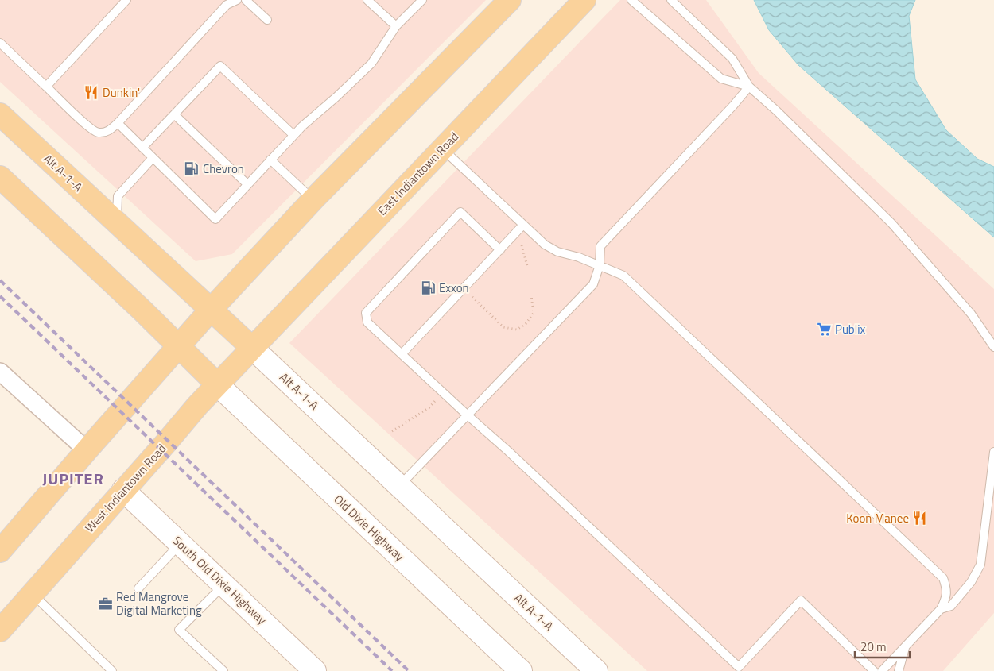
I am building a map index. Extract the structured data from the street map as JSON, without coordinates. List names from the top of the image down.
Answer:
{
  "streets": {
    "main road": [
      "Alt A-1-A",
      "East Indiantown Road",
      "West Indiantown Road",
      "Old Dixie Highway",
      "South Old Dixie Highway"
    ]
  },
  "crossings": [
    ["Alt A-1-A", "East Indiantown Road"],
    ["Alt A-1-A", "West Indiantown Road"],
    ["East Indiantown Road", "West Indiantown Road"],
    ["West Indiantown Road", "Old Dixie Highway"],
    ["West Indiantown Road", "South Old Dixie Highway"]
  ],
  "districts": ["JUPITER"],
  "places": {
    "restaurant": ["Dunkin'", "Koon Manee"],
    "fuel station": ["Chevron", "Exxon"],
    "supermarket": ["Publix"],
    "office": ["Red Mangrove Digital Marketing"]
  },
  "scale_bar": "20 m"
}
